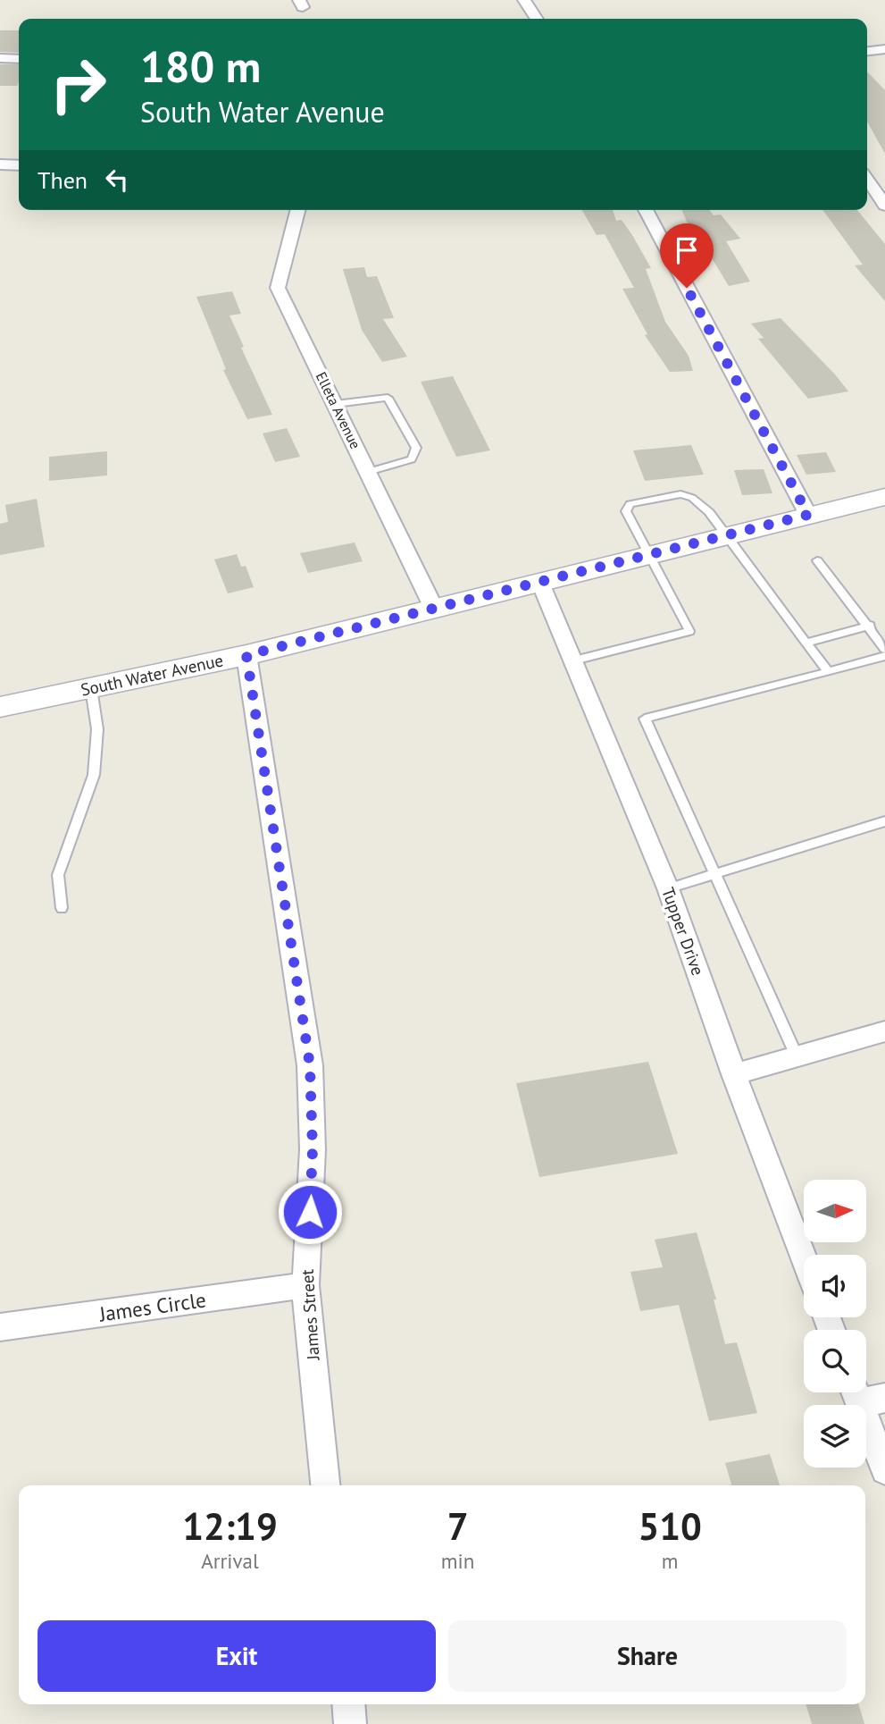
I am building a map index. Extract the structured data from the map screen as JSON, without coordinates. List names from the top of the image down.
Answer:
{
  "streets": {
    "main road": ["South Water Avenue"],
    "street": [
      "Elleta Avenue",
      "Tupper Drive",
      "James Circle",
      "James Street"
    ]
  },
  "crossings": [
    ["Elleta Avenue", "South Water Avenue"],
    ["South Water Avenue", "Tupper Drive"],
    ["South Water Avenue", "James Street"],
    ["James Circle", "James Street"]
  ],
  "north": "right",
  "page": {
    "turn": ["180 m", "South Water Avenue"],
    "then": "Then",
    "eta": [
      "12:19",
      "Arrival",
      "7",
      "min",
      "510",
      "m"
    ],
    "buttons": ["Exit", "Share"]
  }
}
